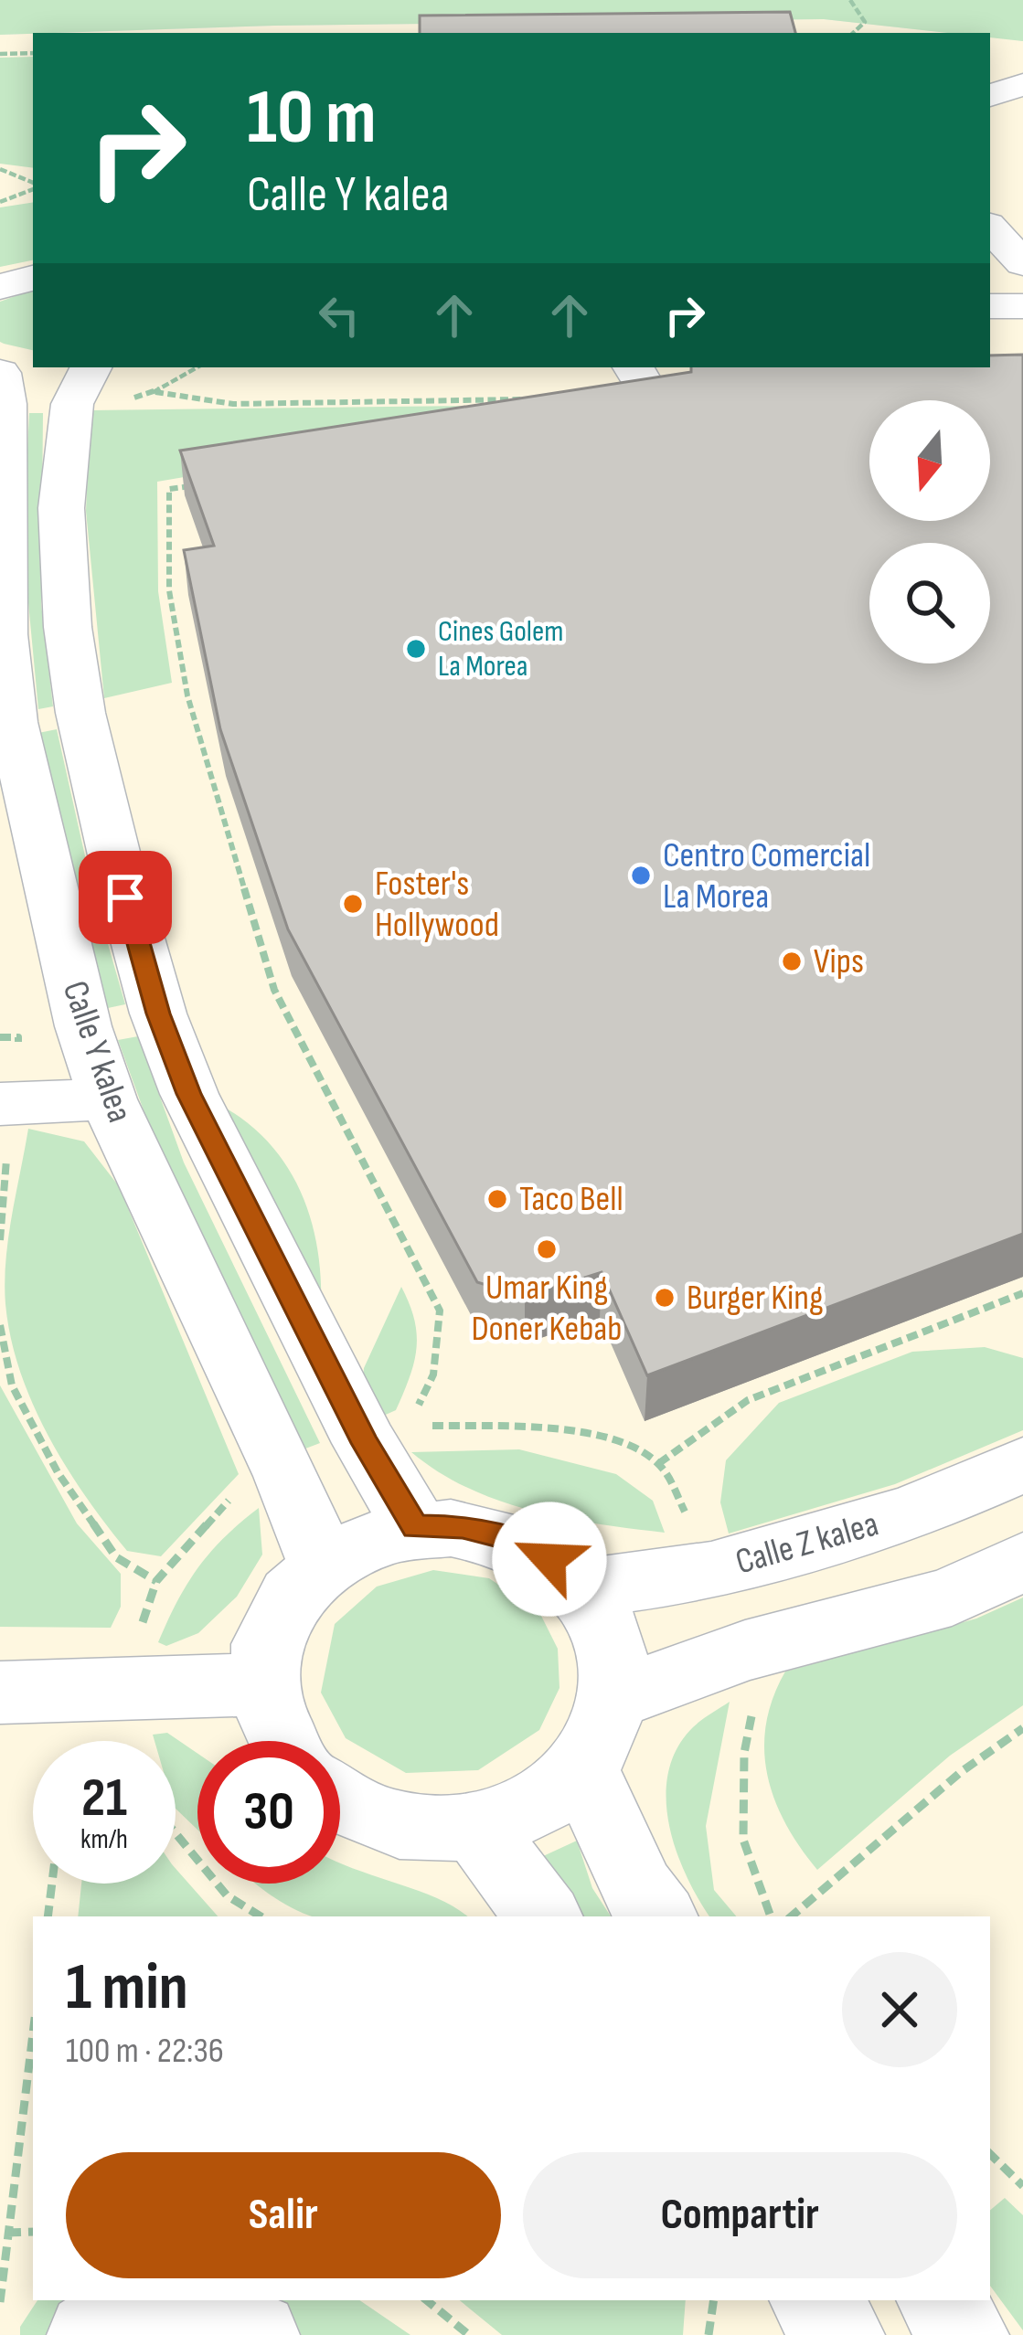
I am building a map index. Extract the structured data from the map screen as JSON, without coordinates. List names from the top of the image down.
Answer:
{
  "streets": {
    "street": ["Calle Y kalea", "Calle Z kalea"]
  },
  "places": [
    "Cines Golem La Morea",
    "Centro Comercial La Morea",
    "Foster's Hollywood",
    "Vips",
    "Taco Bell",
    "Umar King Doner Kebab",
    "Burger King"
  ],
  "north": "bottom",
  "page": {
    "turn": ["10 m", "Calle Y kalea"],
    "speed": "21 km/h",
    "limit": "30",
    "heading": ["1 min", "100 m · 22:36"],
    "buttons": ["Salir", "Compartir"]
  }
}
